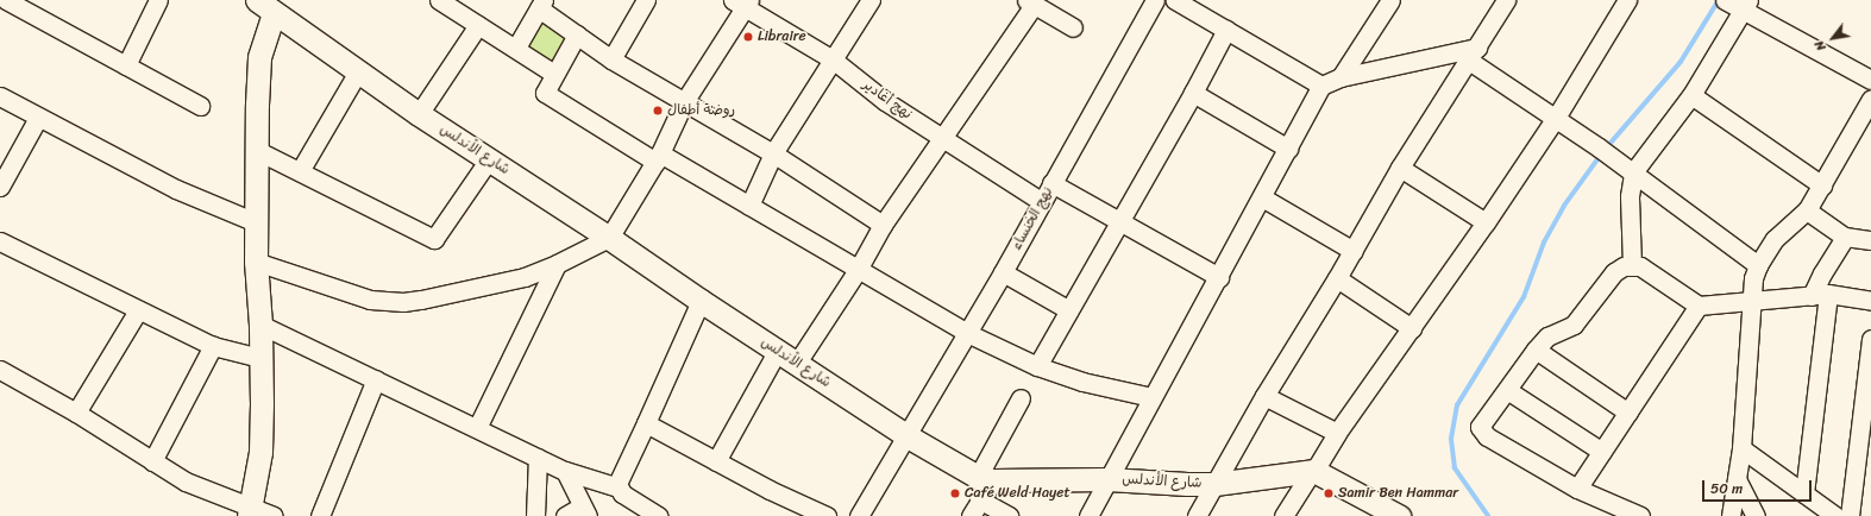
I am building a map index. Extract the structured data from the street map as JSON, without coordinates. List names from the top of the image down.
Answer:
{
  "streets": {
    "street": ["نهج أغادير", "شارع الأندلس", "نهج الخنساء"]
  },
  "crossings": [
    ["نهج أغادير", "نهج الخنساء"],
    ["شارع الأندلس", "نهج الخنساء"]
  ],
  "places": [
    "Libraire",
    "روضة أطفال",
    "Café Weld Hayet",
    "Samir Ben Hammar"
  ],
  "scale_bar": "50 m",
  "north": "bottom left"
}
